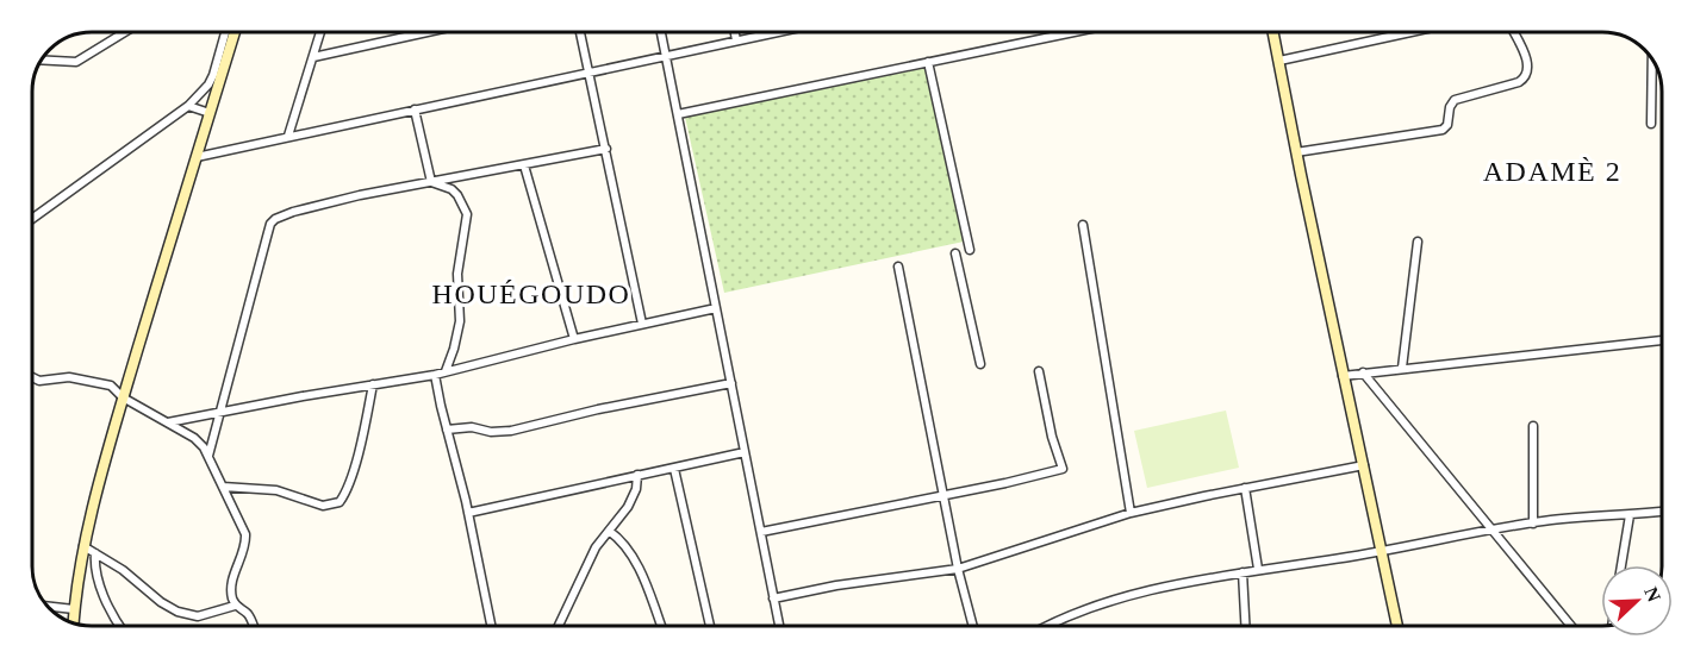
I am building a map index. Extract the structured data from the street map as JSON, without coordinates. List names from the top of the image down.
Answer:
{
  "districts": ["ADAMÈ 2", "HOUÉGOUDO"],
  "north": "top right"
}
